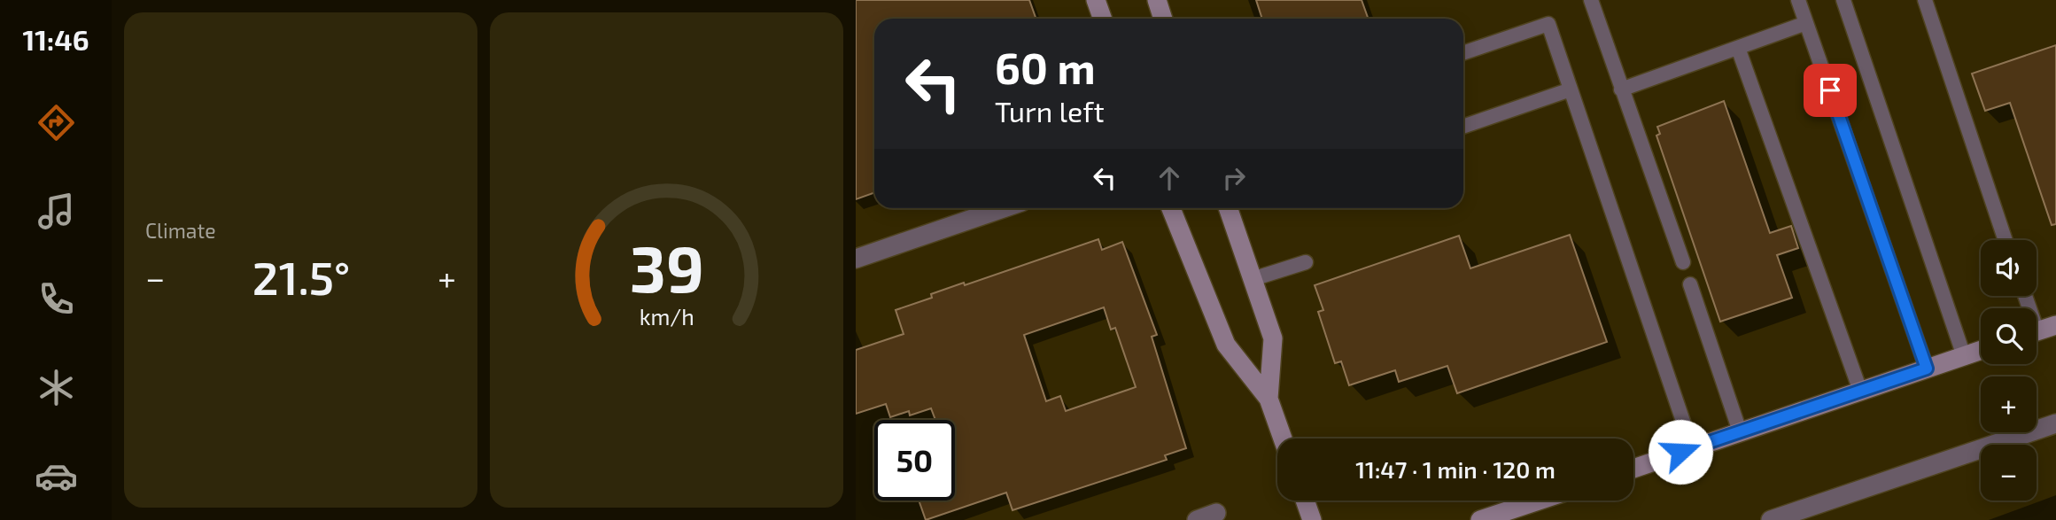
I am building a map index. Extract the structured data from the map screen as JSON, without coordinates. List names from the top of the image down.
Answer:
{
  "page": {
    "tabs": "11:46",
    "tile": "Climate",
    "turn": ["60 m", "Turn left"],
    "map_buttons": ["+", "−"],
    "heat": ["−", "21.5°", "+"],
    "limit": "50",
    "trip": "11:47 · 1 min · 120 m",
    "gauge": ["39", "km/h"]
  }
}
